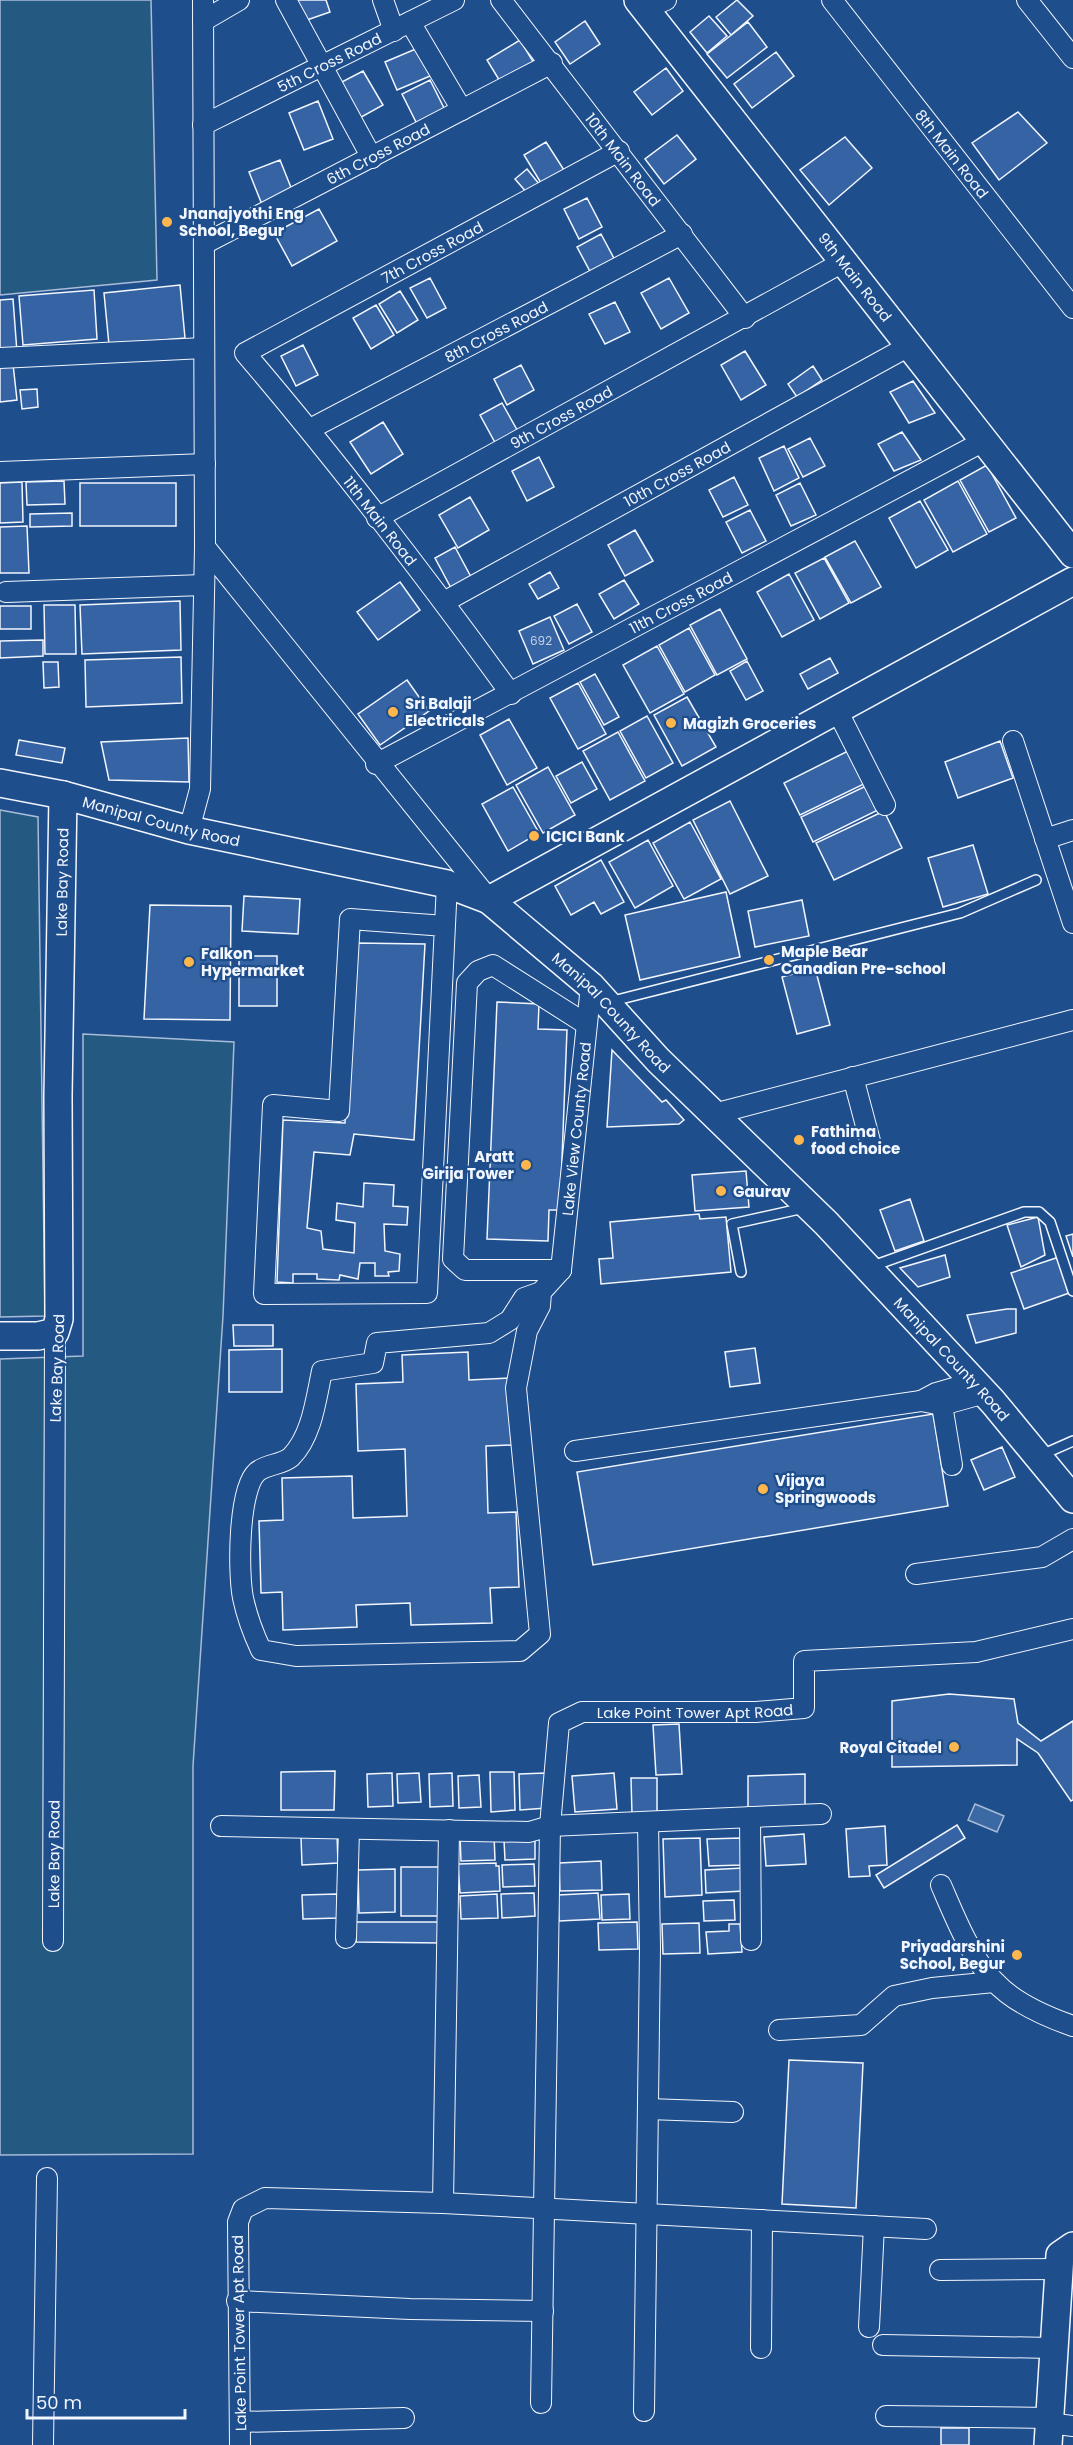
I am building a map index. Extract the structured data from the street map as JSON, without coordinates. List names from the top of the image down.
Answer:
{
  "streets": {
    "street": [
      "5th Cross Road",
      "6th Cross Road",
      "8th Main Road",
      "10th Main Road",
      "7th Cross Road",
      "9th Main Road",
      "8th Cross Road",
      "9th Cross Road",
      "10th Cross Road",
      "11th Main Road",
      "11th Cross Road",
      "Manipal County Road",
      "Lake Bay Road",
      "Lake View County Road",
      "Lake Point Tower Apt Road"
    ]
  },
  "crossings": [
    ["6th Cross Road", "10th Main Road"],
    ["10th Main Road", "7th Cross Road"],
    ["10th Main Road", "8th Cross Road"],
    ["10th Main Road", "9th Cross Road"],
    ["7th Cross Road", "11th Main Road"],
    ["9th Main Road", "9th Cross Road"],
    ["9th Main Road", "10th Cross Road"],
    ["9th Main Road", "11th Cross Road"],
    ["8th Cross Road", "11th Main Road"],
    ["9th Cross Road", "11th Main Road"],
    ["10th Cross Road", "11th Main Road"],
    ["11th Main Road", "11th Cross Road"],
    ["Manipal County Road", "Lake Bay Road"],
    ["Manipal County Road", "Lake View County Road"]
  ],
  "places": [
    "Jnanajyothi Eng School, Begur",
    "Sri Balaji Electricals",
    "Magizh Groceries",
    "ICICI Bank",
    "Maple Bear Canadian Pre-school",
    "Falkon Hypermarket",
    "Fathima food choice",
    "Aratt Girija Tower",
    "Gaurav",
    "Vijaya Springwoods",
    "Royal Citadel",
    "Priyadarshini School, Begur"
  ],
  "house_numbers": ["692"],
  "scale_bar": "50 m"
}
